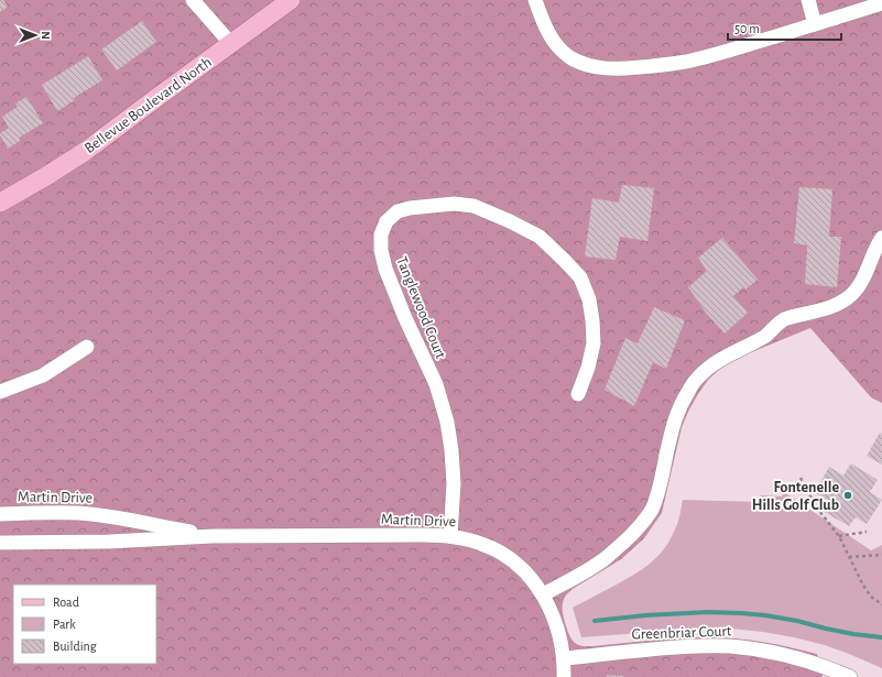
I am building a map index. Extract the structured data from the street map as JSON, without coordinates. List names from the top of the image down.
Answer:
{
  "streets": {
    "main road": ["Bellevue Boulevard North"],
    "street": ["Tanglewood Court", "Martin Drive", "Greenbriar Court"]
  },
  "crossings": [
    ["Tanglewood Court", "Martin Drive"],
    ["Martin Drive", "Greenbriar Court"]
  ],
  "places": ["Fontenelle Hills Golf Club"],
  "legend": ["Road", "Park", "Building"],
  "scale_bar": "50 m",
  "north": "right"
}
